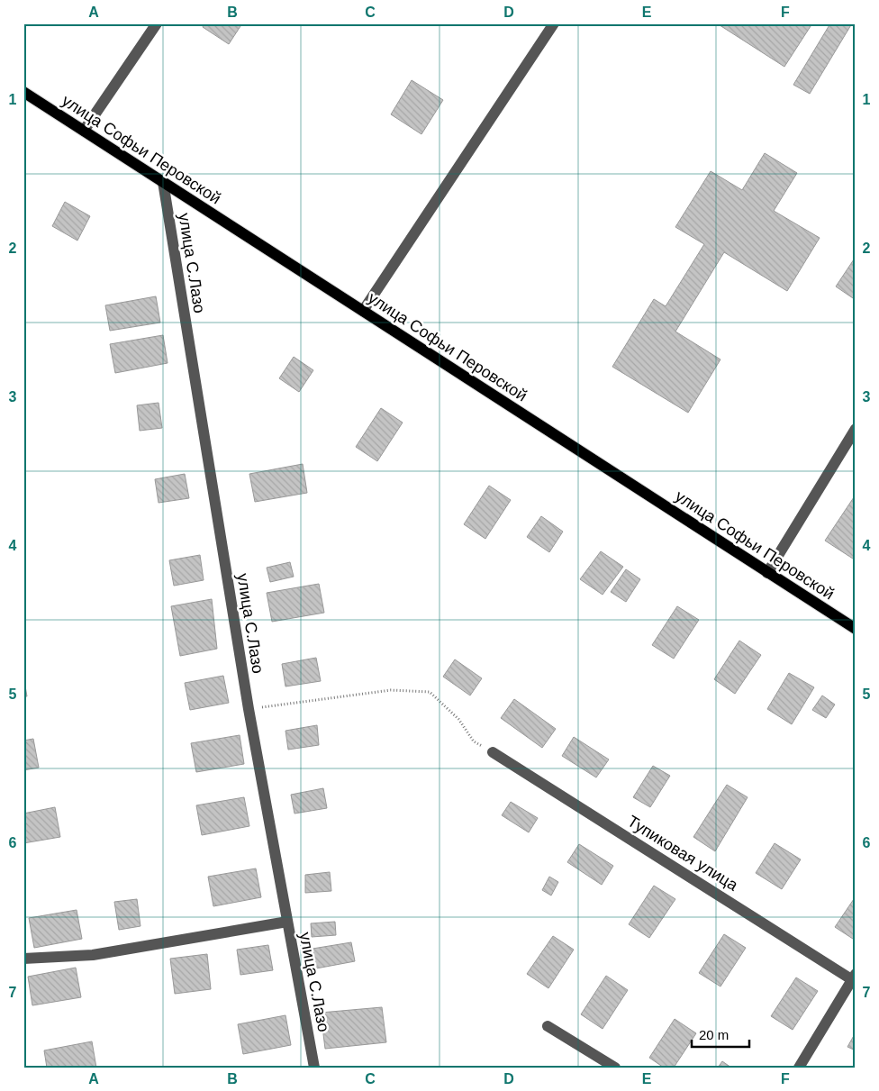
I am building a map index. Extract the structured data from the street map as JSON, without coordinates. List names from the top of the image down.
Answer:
{
  "streets": {
    "main road": ["улица Софьи Перовской"],
    "street": ["улица С.Лазо", "Тупиковая улица"]
  },
  "crossings": [
    ["улица Софьи Перовской", "улица С.Лазо"]
  ],
  "scale_bar": "20 m",
  "grid": {
    "columns": [
      "A",
      "B",
      "C",
      "D",
      "E",
      "F"
    ],
    "rows": [
      "1",
      "2",
      "3",
      "4",
      "5",
      "6",
      "7"
    ]
  }
}
